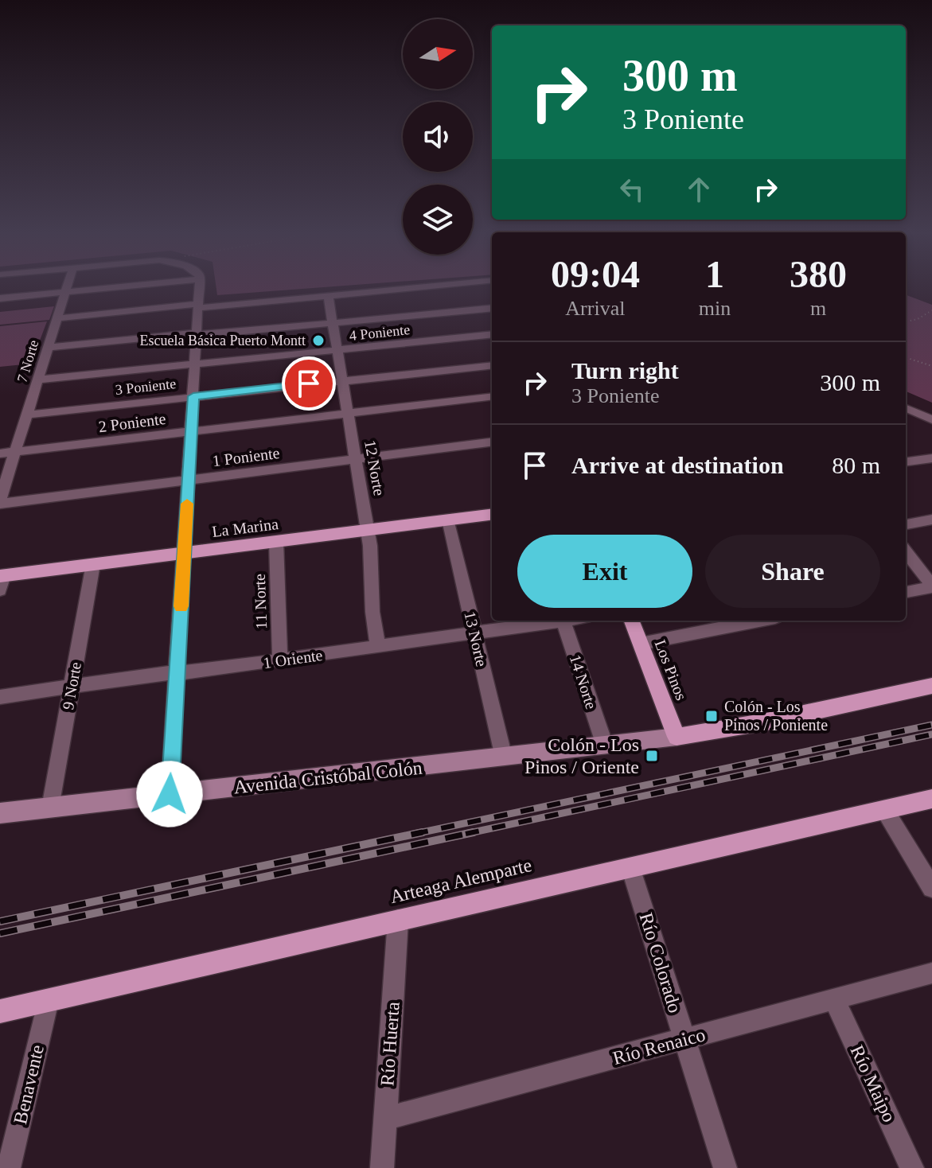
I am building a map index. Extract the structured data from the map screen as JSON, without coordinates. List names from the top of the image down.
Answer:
{
  "streets": {
    "main road": ["La Marina", "Los Pinos", "Arteaga Alemparte"],
    "street": [
      "4 Poniente",
      "7 Norte",
      "3 Poniente",
      "2 Poniente",
      "1 Poniente",
      "12 Norte",
      "11 Norte",
      "13 Norte",
      "1 Oriente",
      "14 Norte",
      "9 Norte",
      "Avenida Cristóbal Colón",
      "Río Colorado",
      "Río Huerta",
      "Río Renaico",
      "Río Maipo",
      "Benavente"
    ]
  },
  "crossings": [
    ["4 Poniente", "7 Norte"],
    ["4 Poniente", "12 Norte"],
    ["7 Norte", "3 Poniente"],
    ["7 Norte", "2 Poniente"],
    ["7 Norte", "1 Poniente"],
    ["3 Poniente", "12 Norte"],
    ["2 Poniente", "12 Norte"],
    ["1 Poniente", "12 Norte"],
    ["12 Norte", "La Marina"],
    ["12 Norte", "1 Oriente"],
    ["La Marina", "11 Norte"],
    ["La Marina", "13 Norte"],
    ["La Marina", "9 Norte"],
    ["11 Norte", "1 Oriente"],
    ["13 Norte", "1 Oriente"],
    ["13 Norte", "Avenida Cristóbal Colón"],
    ["1 Oriente", "9 Norte"],
    ["Los Pinos", "Avenida Cristóbal Colón"],
    ["14 Norte", "Avenida Cristóbal Colón"],
    ["9 Norte", "Avenida Cristóbal Colón"],
    ["Arteaga Alemparte", "Río Colorado"],
    ["Arteaga Alemparte", "Río Huerta"],
    ["Arteaga Alemparte", "Benavente"],
    ["Río Colorado", "Río Renaico"],
    ["Río Huerta", "Río Renaico"],
    ["Río Renaico", "Río Maipo"]
  ],
  "places": {
    "other": ["Escuela Básica Puerto Montt"],
    "transit": ["Colón - Los Pinos / Poniente", "Colón - Los Pinos / Oriente"]
  },
  "north": "right",
  "page": {
    "turn": ["300 m", "3 Poniente"],
    "eta": [
      "09:04",
      "Arrival",
      "1",
      "min",
      "380",
      "m"
    ],
    "list": [
      {
        "name": "Turn right",
        "note": "3 Poniente",
        "value": "300 m"
      },
      {
        "name": "Arrive at destination",
        "value": "80 m"
      }
    ],
    "buttons": ["Exit", "Share"]
  }
}
